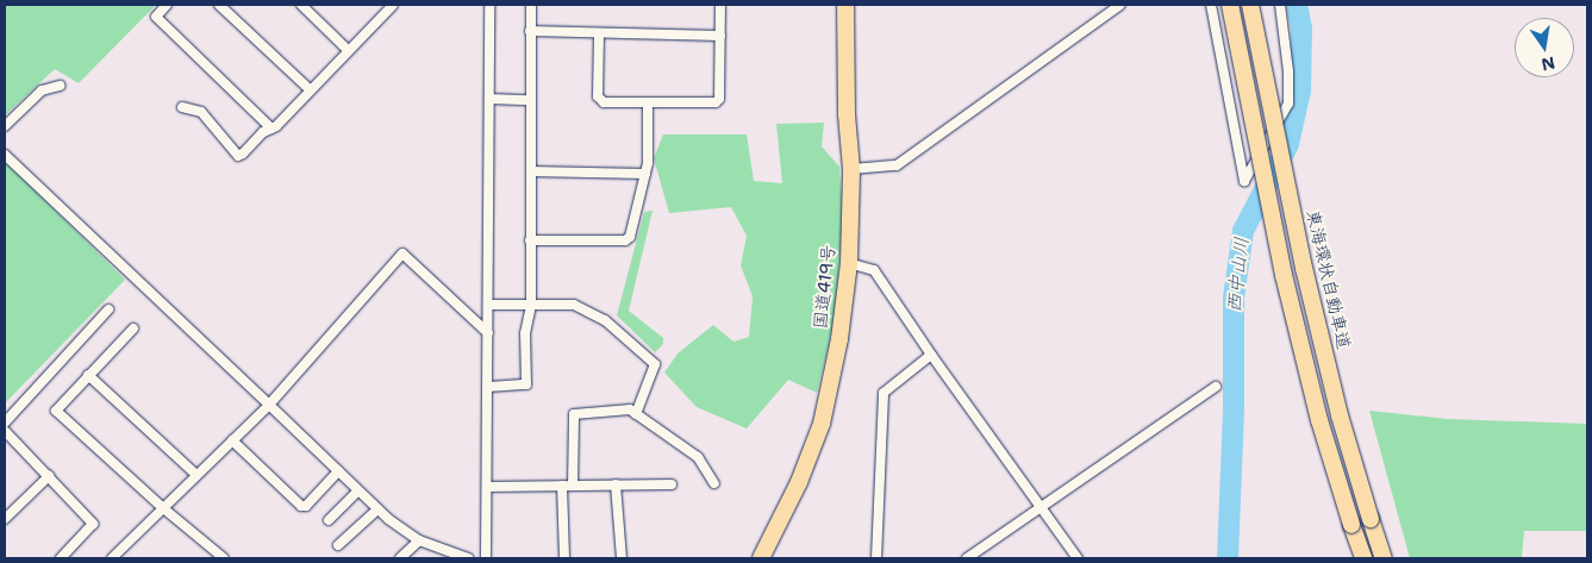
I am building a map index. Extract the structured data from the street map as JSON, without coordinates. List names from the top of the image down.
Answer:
{
  "streets": {
    "highway": ["東海環状自動車道", "国道419号"]
  },
  "water": ["西中山川"],
  "north": "bottom"
}
